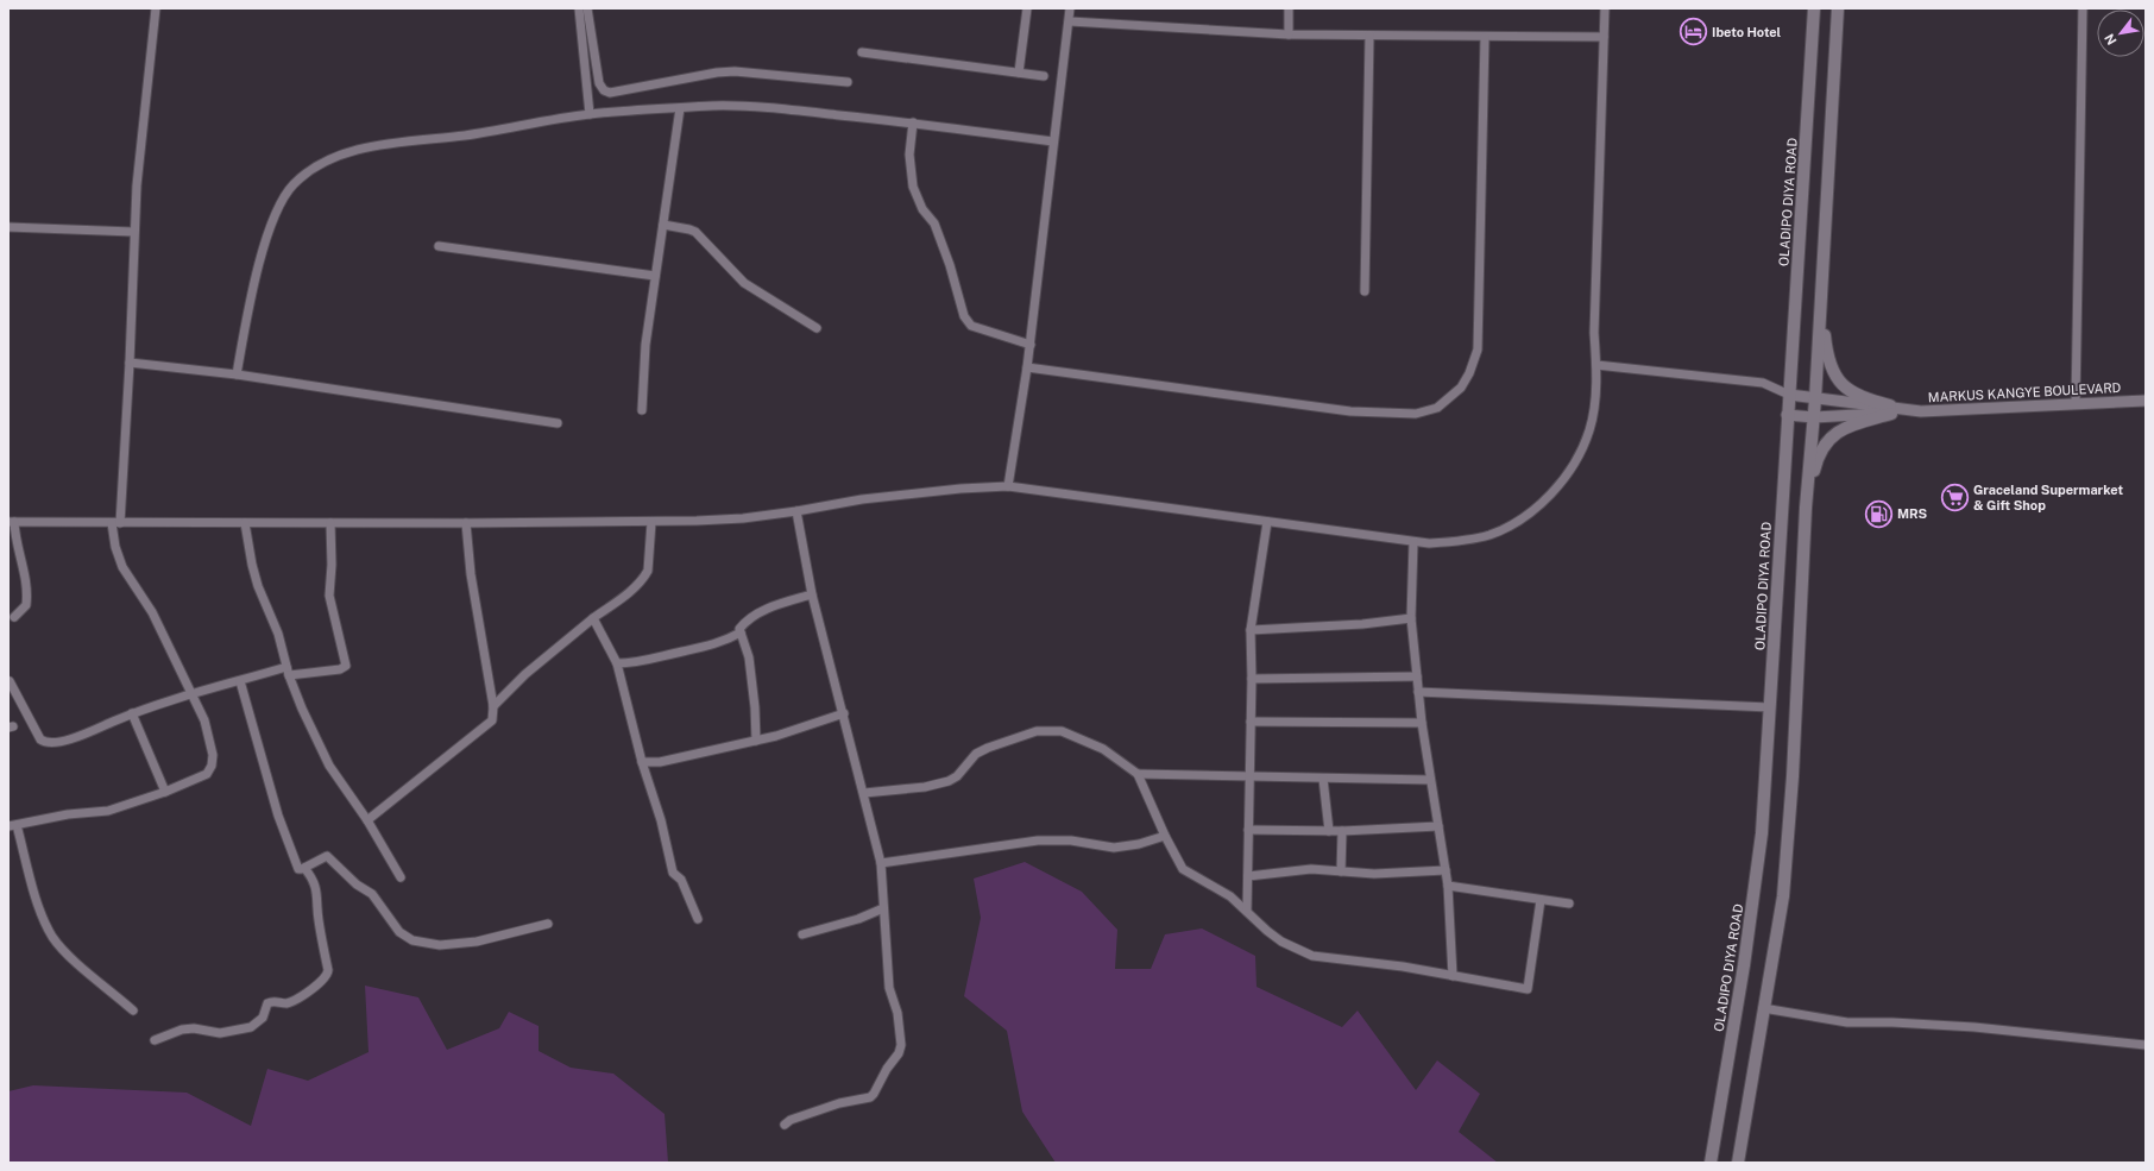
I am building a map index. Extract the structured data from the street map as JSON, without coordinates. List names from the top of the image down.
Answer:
{
  "streets": {
    "main road": ["OLADIPO DIYA ROAD"],
    "street": ["MARKUS KANGYE BOULEVARD"]
  },
  "crossings": [
    ["OLADIPO DIYA ROAD", "MARKUS KANGYE BOULEVARD"]
  ],
  "places": {
    "hotel": ["Ibeto Hotel"],
    "supermarket": ["Graceland Supermarket & Gift Shop"],
    "fuel station": ["MRS"]
  },
  "north": "bottom left"
}
